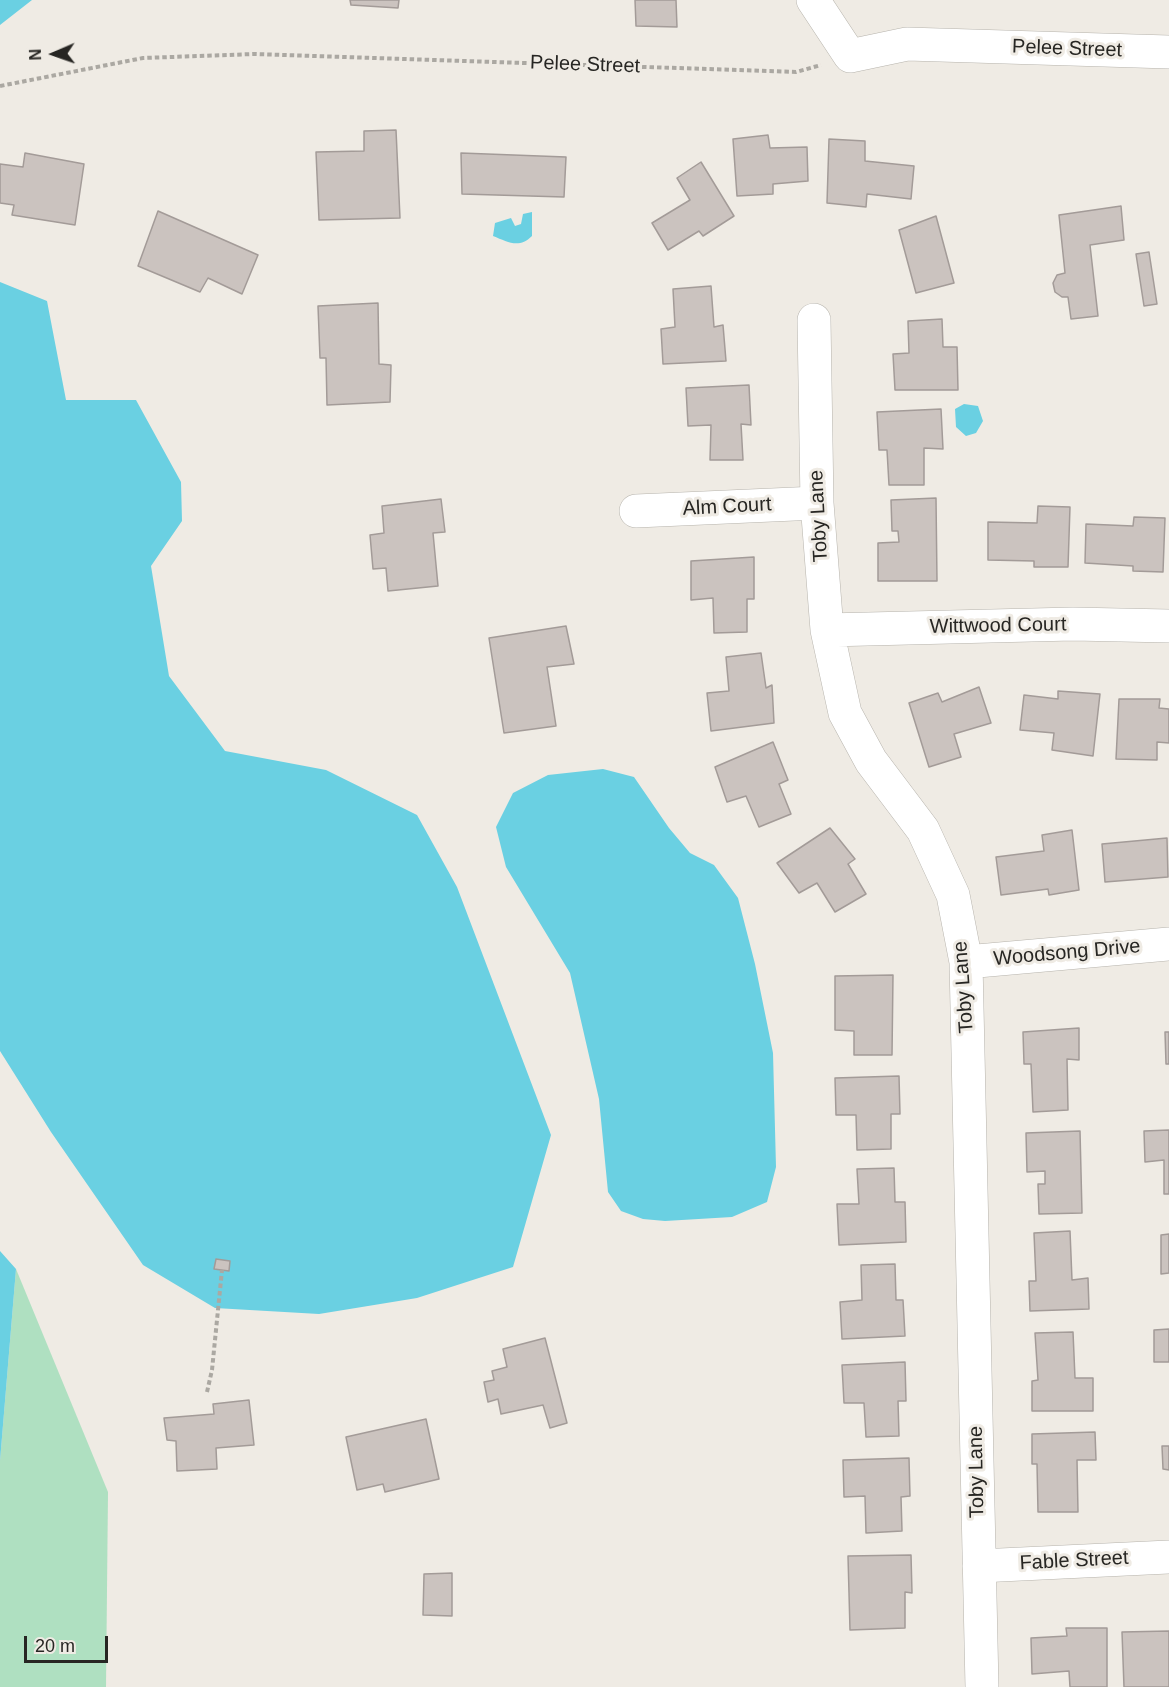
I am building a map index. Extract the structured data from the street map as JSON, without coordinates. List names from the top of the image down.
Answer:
{
  "streets": {
    "street": [
      "Pelee Street",
      "Alm Court",
      "Toby Lane",
      "Wittwood Court",
      "Woodsong Drive",
      "Fable Street"
    ]
  },
  "crossings": [
    ["Alm Court", "Toby Lane"],
    ["Toby Lane", "Wittwood Court"],
    ["Toby Lane", "Woodsong Drive"],
    ["Toby Lane", "Fable Street"]
  ],
  "scale_bar": "20 m",
  "north": "left"
}
